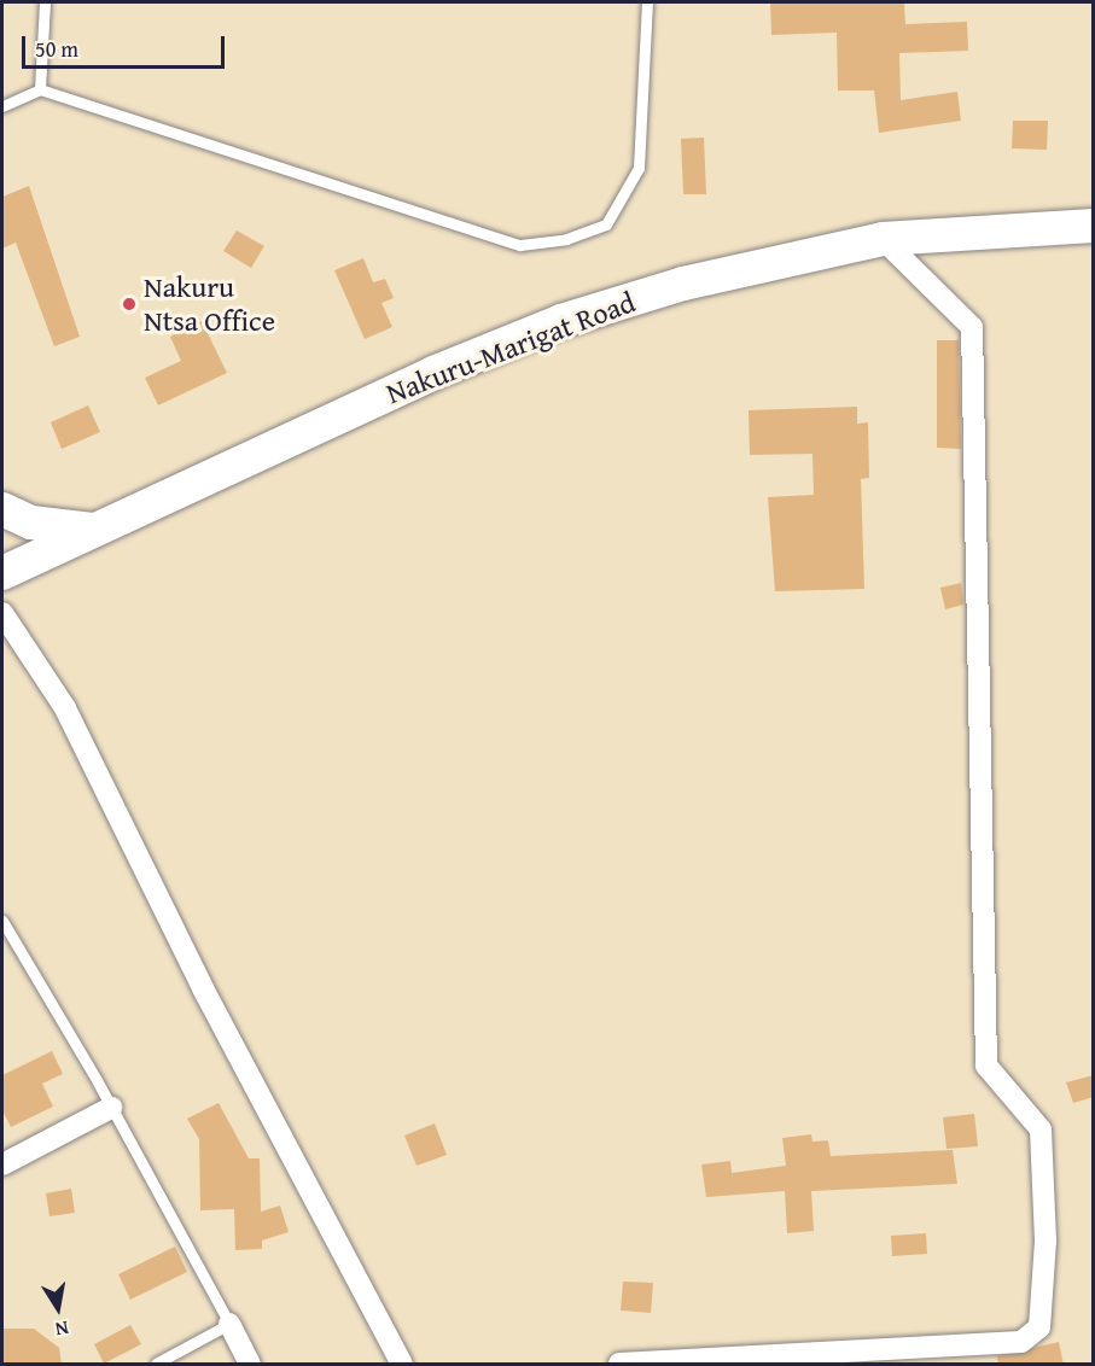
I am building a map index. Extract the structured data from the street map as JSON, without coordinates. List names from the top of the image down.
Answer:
{
  "streets": {
    "main road": ["Nakuru-Marigat Road"]
  },
  "places": ["Nakuru Ntsa Office"],
  "scale_bar": "50 m",
  "north": "bottom"
}
